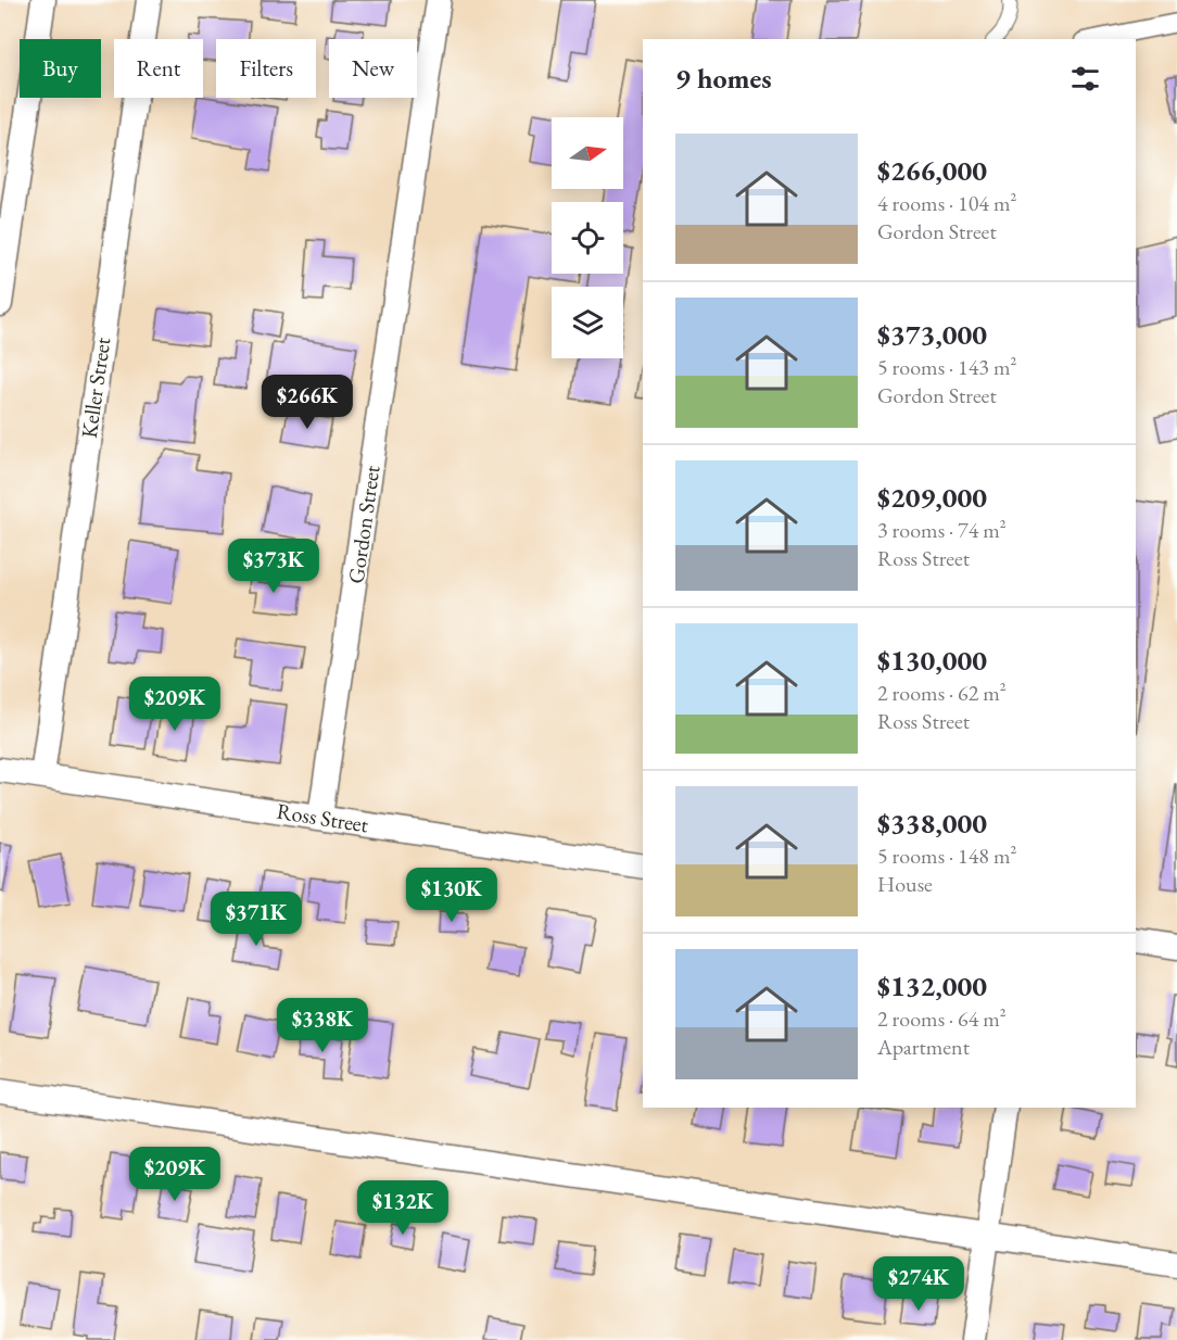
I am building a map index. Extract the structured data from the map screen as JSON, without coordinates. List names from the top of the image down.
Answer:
{
  "streets": {
    "street": ["Keller Street", "Gordon Street", "Ross Street"]
  },
  "crossings": [
    ["Keller Street", "Ross Street"],
    ["Gordon Street", "Ross Street"]
  ],
  "north": "right",
  "page": {
    "chip": [
      "Buy",
      "Rent",
      "Filters",
      "New"
    ],
    "heading": "9 homes",
    "list": [
      {
        "name": "$266,000",
        "note": "4 rooms · 104 m² · Gordon Street"
      },
      {
        "name": "$373,000",
        "note": "5 rooms · 143 m² · Gordon Street"
      },
      {
        "name": "$209,000",
        "note": "3 rooms · 74 m² · Ross Street"
      },
      {
        "name": "$130,000",
        "note": "2 rooms · 62 m² · Ross Street"
      },
      {
        "name": "$338,000",
        "note": "5 rooms · 148 m² · House"
      },
      {
        "name": "$132,000",
        "note": "2 rooms · 64 m² · Apartment"
      }
    ],
    "price": [
      "$266K",
      "$373K",
      "$209K",
      "$130K",
      "$371K",
      "$338K",
      "$209K",
      "$132K",
      "$274K"
    ]
  }
}
